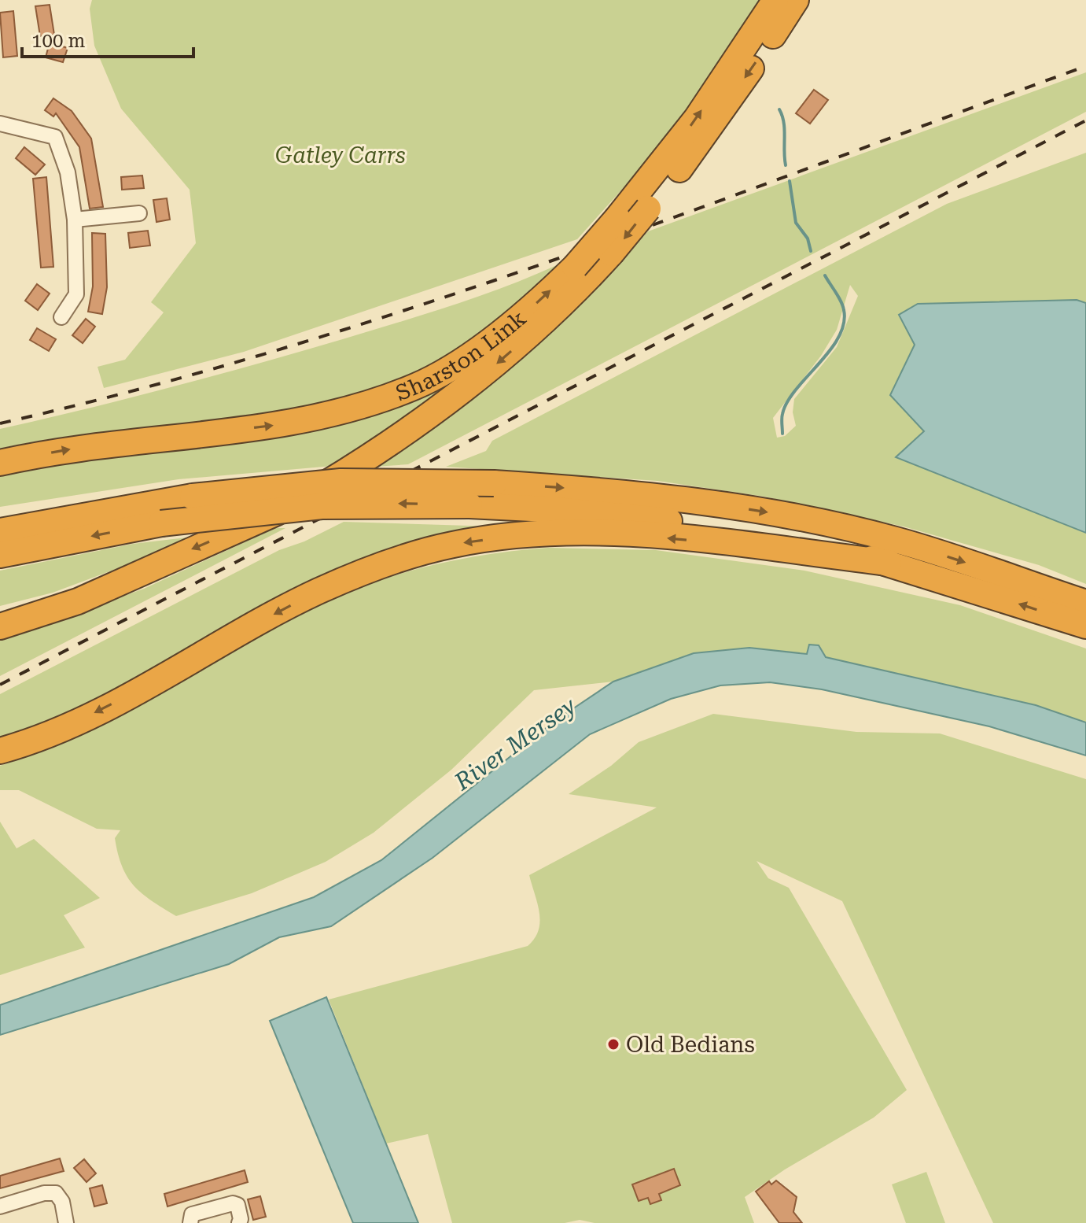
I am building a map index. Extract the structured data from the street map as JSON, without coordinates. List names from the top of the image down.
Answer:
{
  "streets": {
    "highway": ["Sharston Link"]
  },
  "water": ["River Mersey"],
  "parks": ["Gatley Carrs"],
  "places": ["Old Bedians"],
  "scale_bar": "100 m"
}
